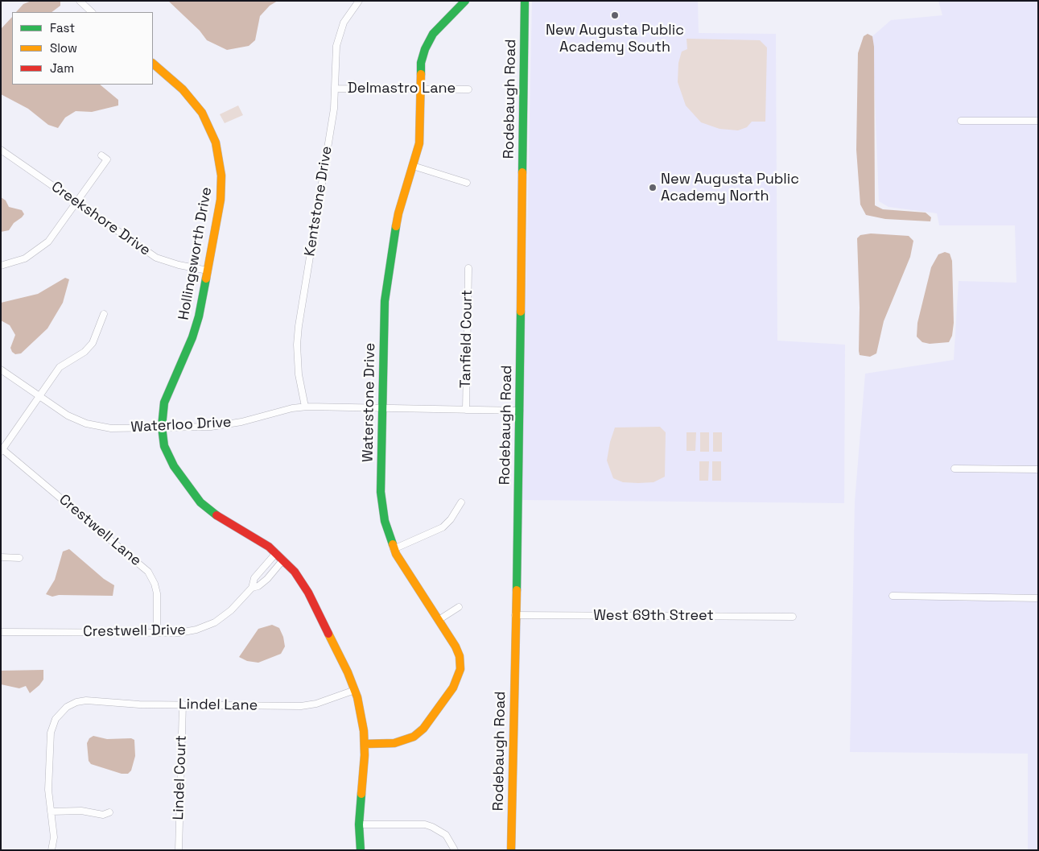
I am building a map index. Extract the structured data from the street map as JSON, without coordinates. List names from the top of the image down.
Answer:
{
  "streets": {
    "street": [
      "Delmastro Lane",
      "Rodebaugh Road",
      "Kentstone Drive",
      "Creekshore Drive",
      "Hollingsworth Drive",
      "Tanfield Court",
      "Waterstone Drive",
      "Waterloo Drive",
      "Crestwell Lane",
      "West 69th Street",
      "Crestwell Drive",
      "Lindel Lane",
      "Lindel Court"
    ]
  },
  "crossings": [
    ["Delmastro Lane", "Kentstone Drive"],
    ["Delmastro Lane", "Waterstone Drive"],
    ["Rodebaugh Road", "Waterloo Drive"],
    ["Rodebaugh Road", "West 69th Street"],
    ["Kentstone Drive", "Waterloo Drive"],
    ["Creekshore Drive", "Hollingsworth Drive"],
    ["Hollingsworth Drive", "Waterstone Drive"],
    ["Hollingsworth Drive", "Waterloo Drive"],
    ["Hollingsworth Drive", "Crestwell Drive"],
    ["Hollingsworth Drive", "Lindel Lane"],
    ["Tanfield Court", "Waterloo Drive"],
    ["Waterstone Drive", "Waterloo Drive"],
    ["Crestwell Lane", "Crestwell Drive"],
    ["Lindel Lane", "Lindel Court"]
  ],
  "places": ["New Augusta Public Academy South", "New Augusta Public Academy North"],
  "legend": ["Fast", "Slow", "Jam"]
}
